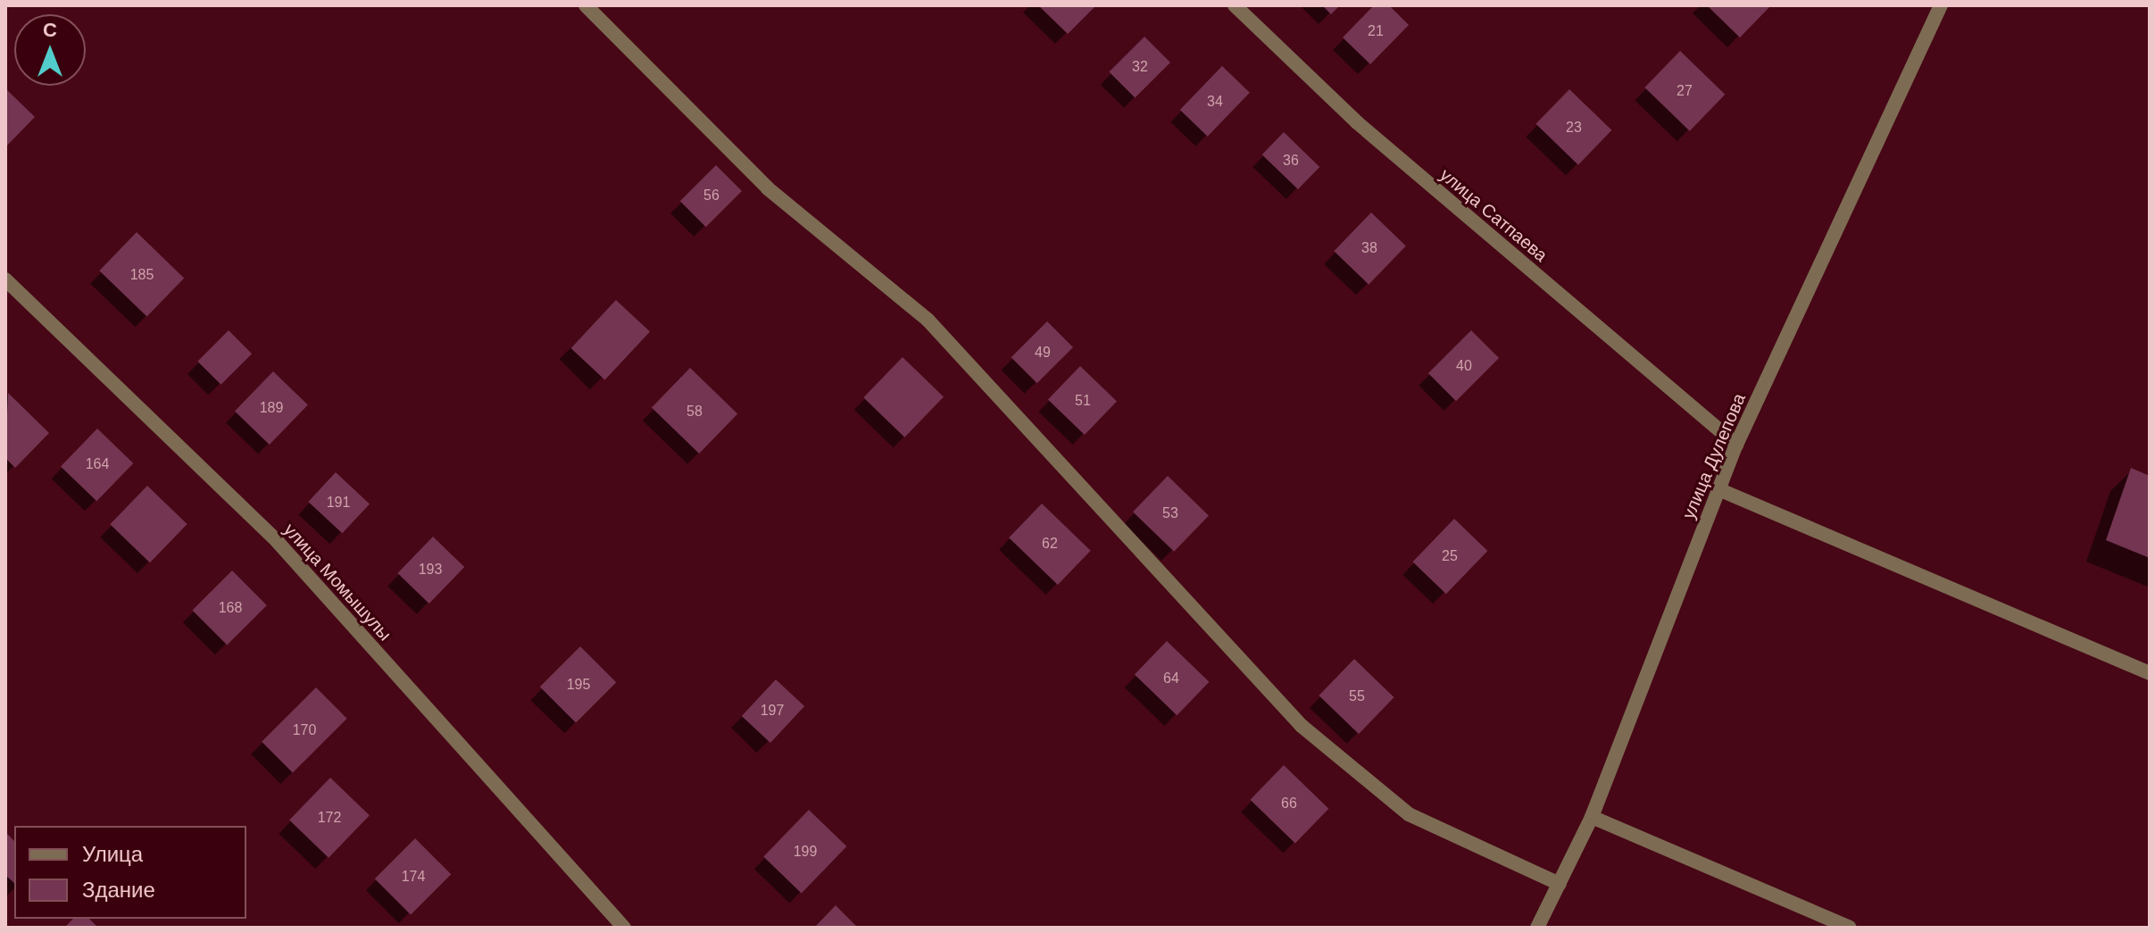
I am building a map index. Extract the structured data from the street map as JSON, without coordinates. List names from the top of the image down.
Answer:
{
  "streets": {
    "street": ["улица Сатпаева", "улица Дулепова", "улица Момышулы"]
  },
  "crossings": [
    ["улица Сатпаева", "улица Дулепова"]
  ],
  "house_numbers": [
    "21",
    "32",
    "27",
    "34",
    "23",
    "36",
    "56",
    "38",
    "185",
    "49",
    "40",
    "51",
    "189",
    "58",
    "164",
    "191",
    "53",
    "62",
    "25",
    "193",
    "168",
    "64",
    "195",
    "55",
    "197",
    "170",
    "66",
    "172",
    "199",
    "174"
  ],
  "legend": ["Улица", "Здание"],
  "north": "top"
}
